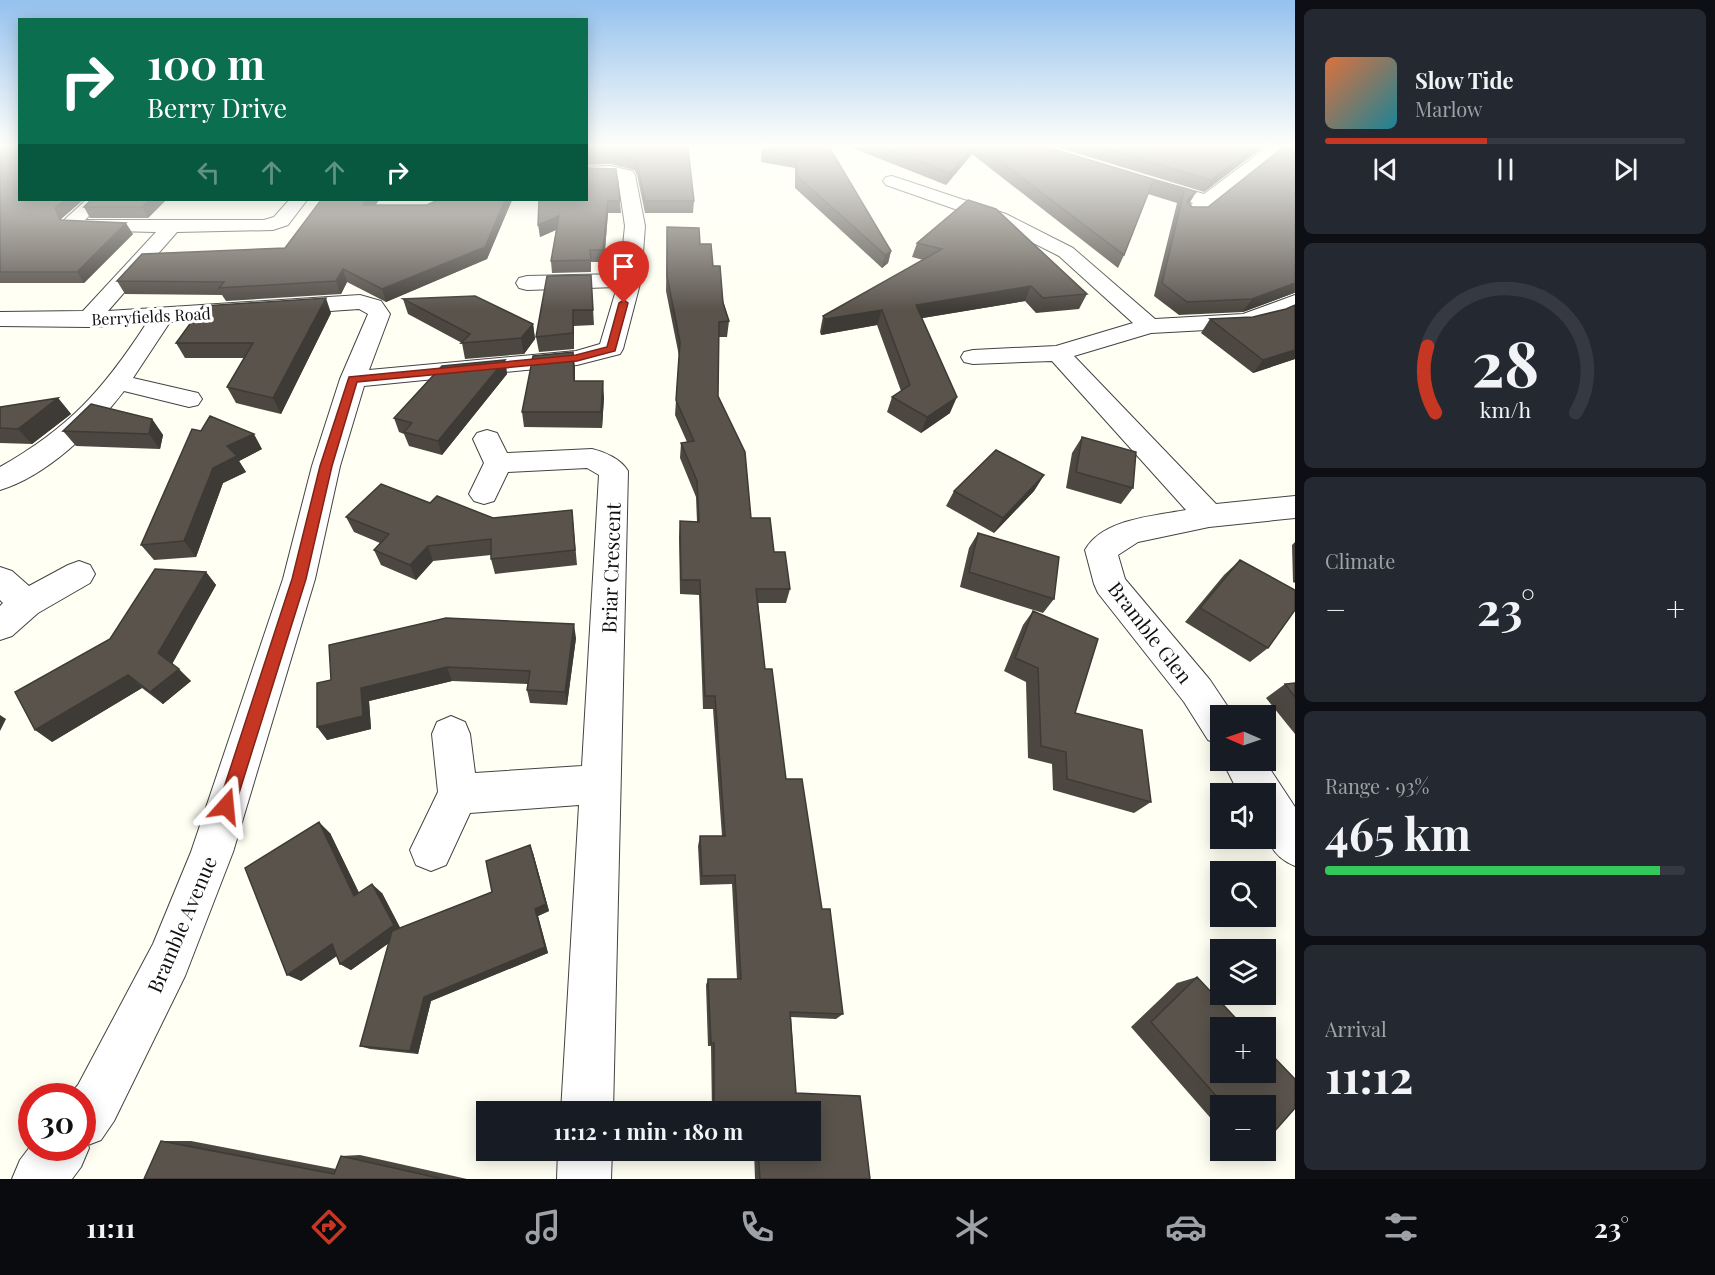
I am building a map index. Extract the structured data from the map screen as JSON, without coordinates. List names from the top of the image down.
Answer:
{
  "streets": {
    "street": [
      "Berryfields Road",
      "Briar Crescent",
      "Bramble Glen",
      "Bramble Avenue"
    ]
  },
  "crossings": [
    ["Berryfields Road", "Bramble Avenue"]
  ],
  "north": "left",
  "page": {
    "turn": ["100 m", "Berry Drive"],
    "song": ["Slow Tide", "Marlow"],
    "tile": [
      "Climate",
      ["Range · 93%", "465 km"],
      ["Arrival", "11:12"]
    ],
    "heat": ["−", "23°", "+"],
    "map_buttons": ["+", "−"],
    "limit": "30",
    "trip": "11:12 · 1 min · 180 m",
    "tabs": ["11:11", "23°"],
    "gauge": ["28", "km/h"]
  }
}
